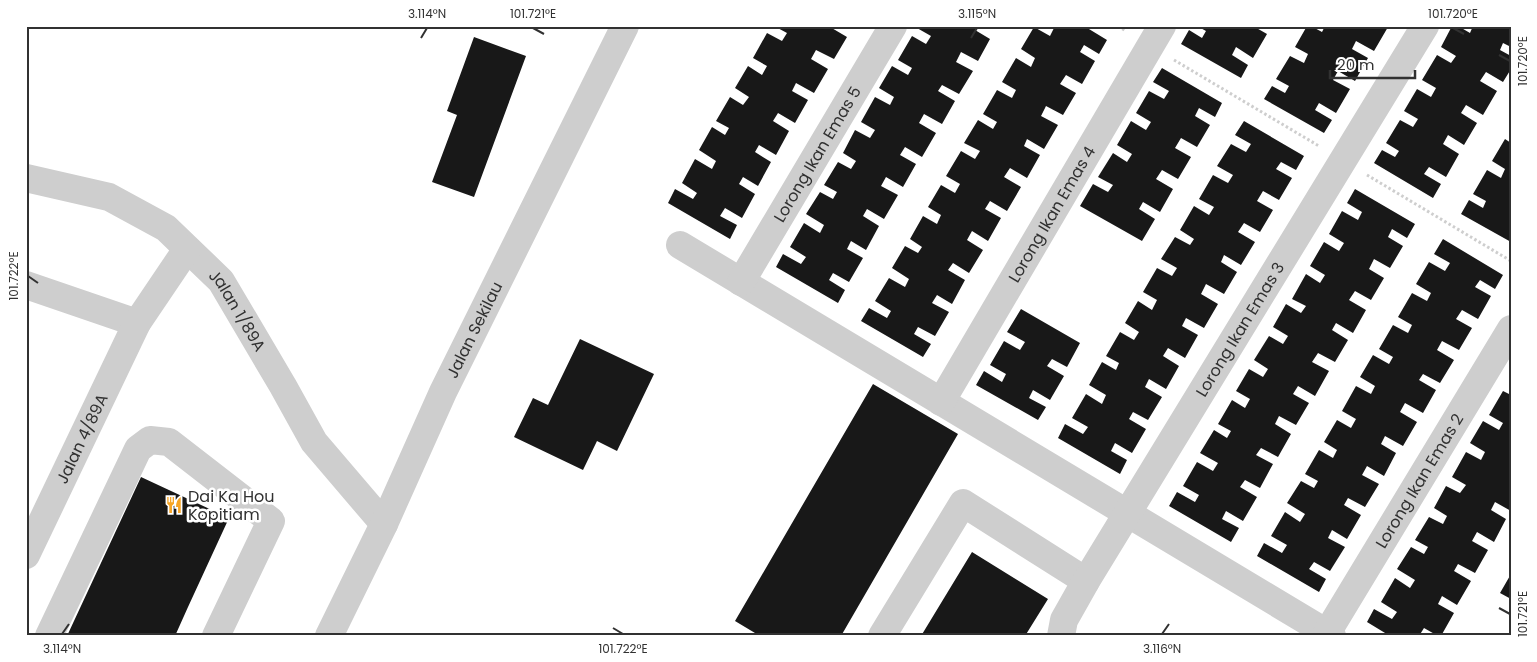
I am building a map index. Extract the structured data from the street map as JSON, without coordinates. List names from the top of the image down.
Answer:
{
  "streets": {
    "street": [
      "Lorong Ikan Emas 5",
      "Lorong Ikan Emas 4",
      "Jalan 1/89A",
      "Jalan Sekilau",
      "Lorong Ikan Emas 3",
      "Jalan 4/89A",
      "Lorong Ikan Emas 2"
    ]
  },
  "crossings": [
    ["Jalan 1/89A", "Jalan Sekilau"],
    ["Jalan 1/89A", "Jalan 4/89A"]
  ],
  "places": {
    "restaurant": ["Dai Ka Hou Kopitiam"]
  },
  "scale_bar": "20 m",
  "coordinates": [
    "3.114°N",
    "101.721°E",
    "3.115°N",
    "101.720°E",
    "101.722°E",
    "3.116°N"
  ]
}
